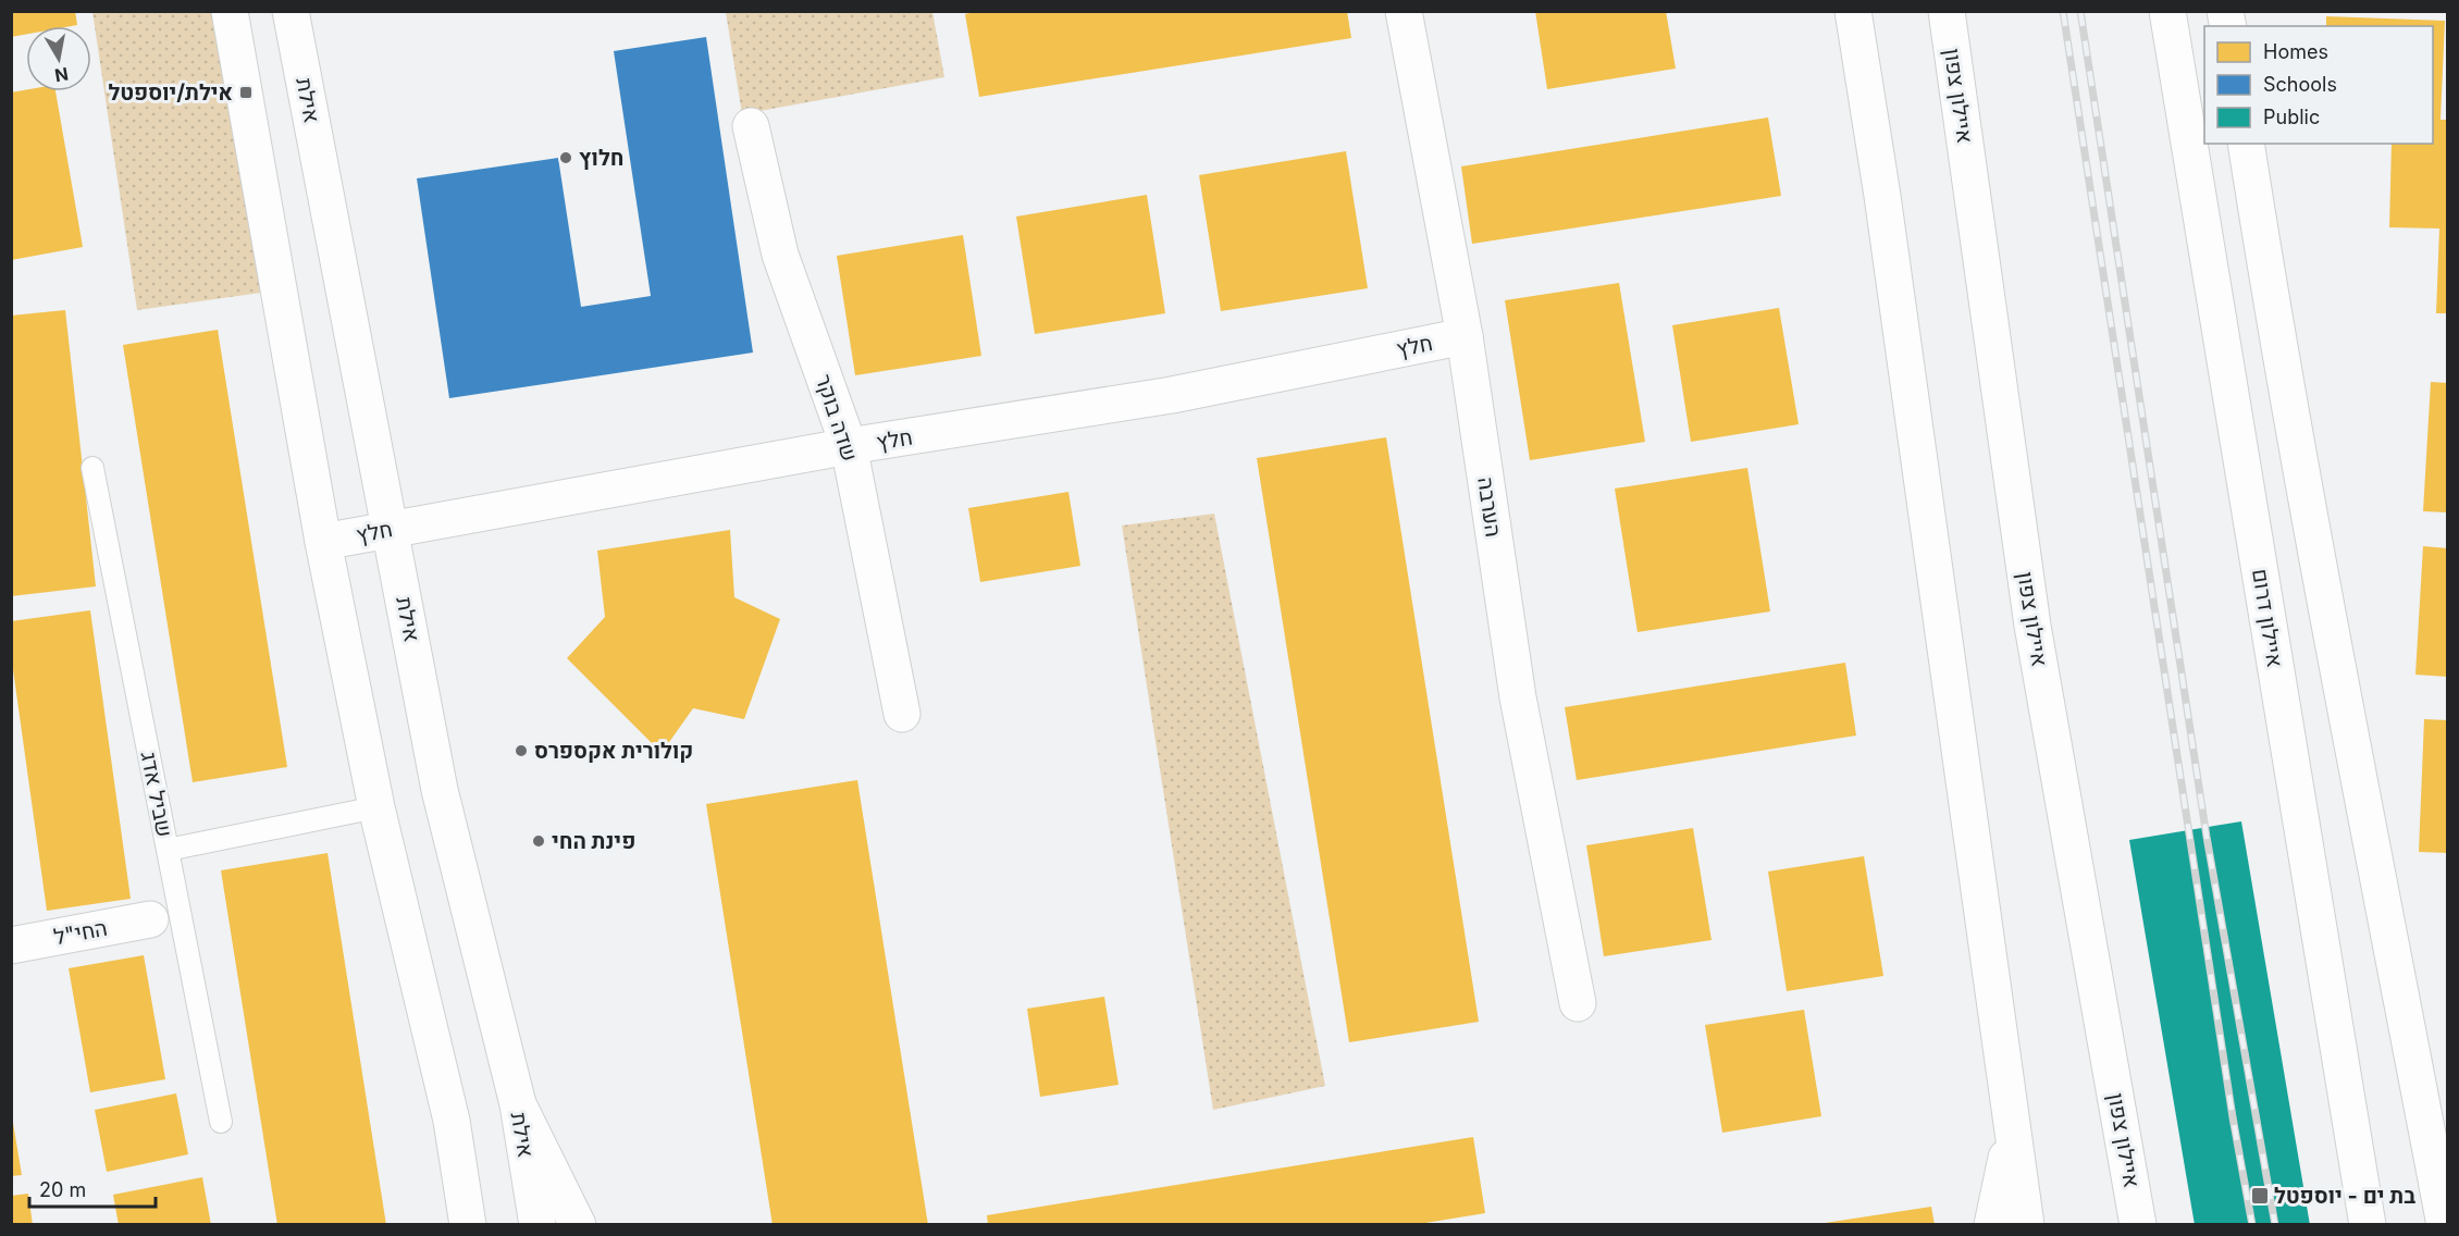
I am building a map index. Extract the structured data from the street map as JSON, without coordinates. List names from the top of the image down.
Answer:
{
  "streets": {
    "main road": [
      "איילון צפון",
      "אילת",
      "חלץ",
      "שדה בוקר",
      "הערבה",
      "איילון דרום",
      "החי\"ל"
    ],
    "lane": ["שביל אדג"]
  },
  "crossings": [
    ["אילת", "חלץ"],
    ["חלץ", "שדה בוקר"],
    ["חלץ", "הערבה"]
  ],
  "places": {
    "transit": ["אילת/יוספטל", "בת ים - יוספטל"],
    "other": ["חלוץ", "קולורית אקספרס", "פינת החי"]
  },
  "legend": ["Homes", "Schools", "Public"],
  "scale_bar": "20 m",
  "north": "bottom"
}
